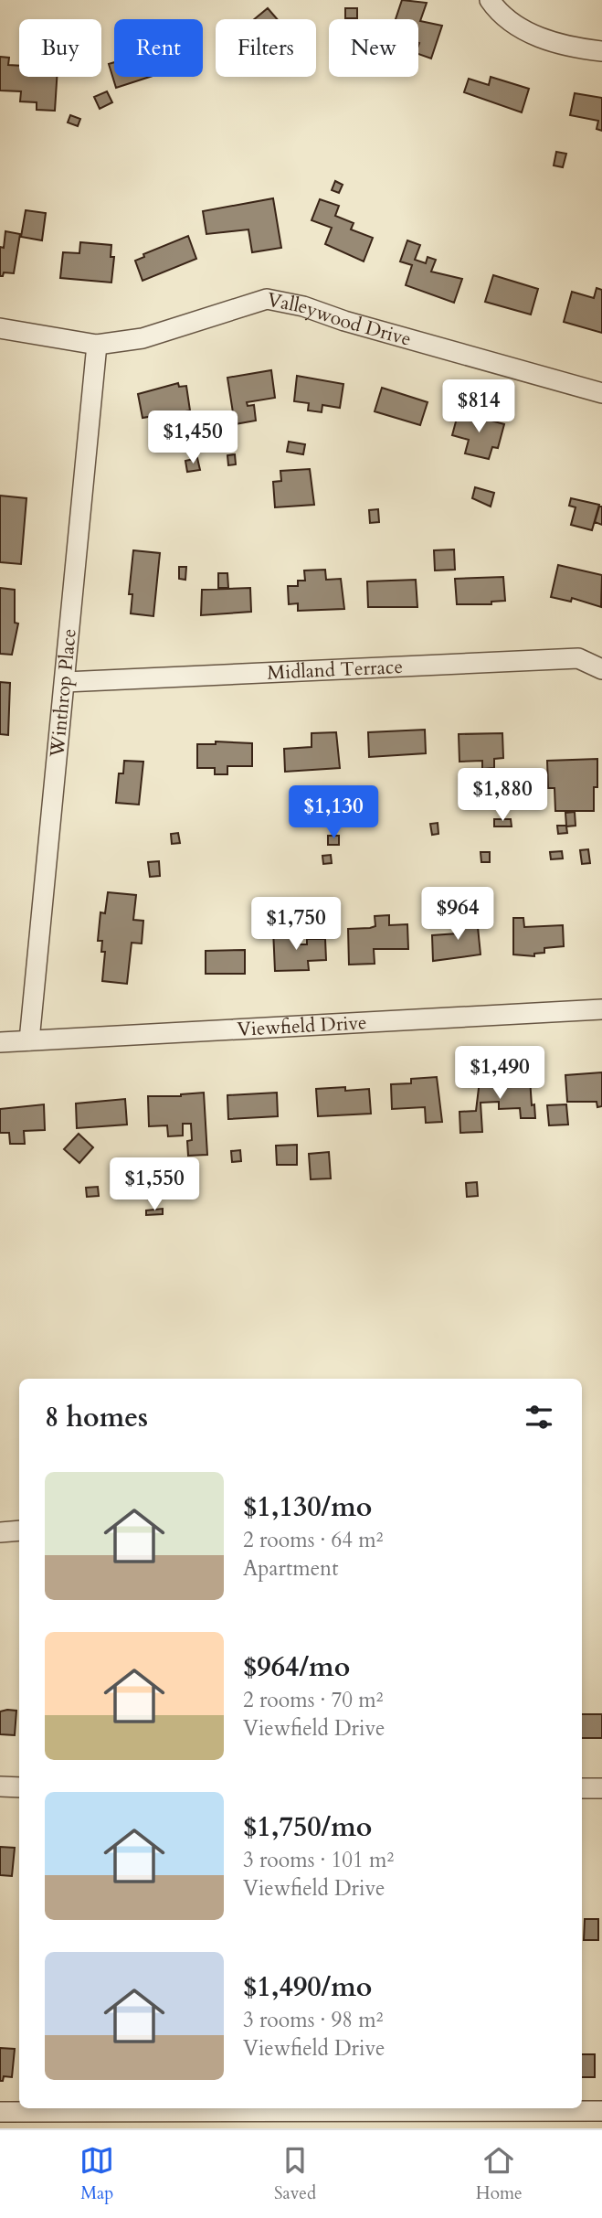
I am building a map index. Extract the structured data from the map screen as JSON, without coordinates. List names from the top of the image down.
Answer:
{
  "streets": {
    "street": [
      "Valleywood Drive",
      "Midland Terrace",
      "Winthrop Place",
      "Viewfield Drive"
    ]
  },
  "crossings": [
    ["Valleywood Drive", "Winthrop Place"],
    ["Midland Terrace", "Winthrop Place"],
    ["Winthrop Place", "Viewfield Drive"]
  ],
  "page": {
    "chip": [
      "Buy",
      "Rent",
      "Filters",
      "New"
    ],
    "price": [
      "$814",
      "$1,450",
      "$1,880",
      "$1,130",
      "$964",
      "$1,750",
      "$1,490",
      "$1,550"
    ],
    "heading": "8 homes",
    "list": [
      {
        "name": "$1,130/mo",
        "note": "2 rooms · 64 m² · Apartment"
      },
      {
        "name": "$964/mo",
        "note": "2 rooms · 70 m² · Viewfield Drive"
      },
      {
        "name": "$1,750/mo",
        "note": "3 rooms · 101 m² · Viewfield Drive"
      },
      {
        "name": "$1,490/mo",
        "note": "3 rooms · 98 m² · Viewfield Drive"
      }
    ],
    "tabs": ["Map", "Saved", "Home"]
  }
}
